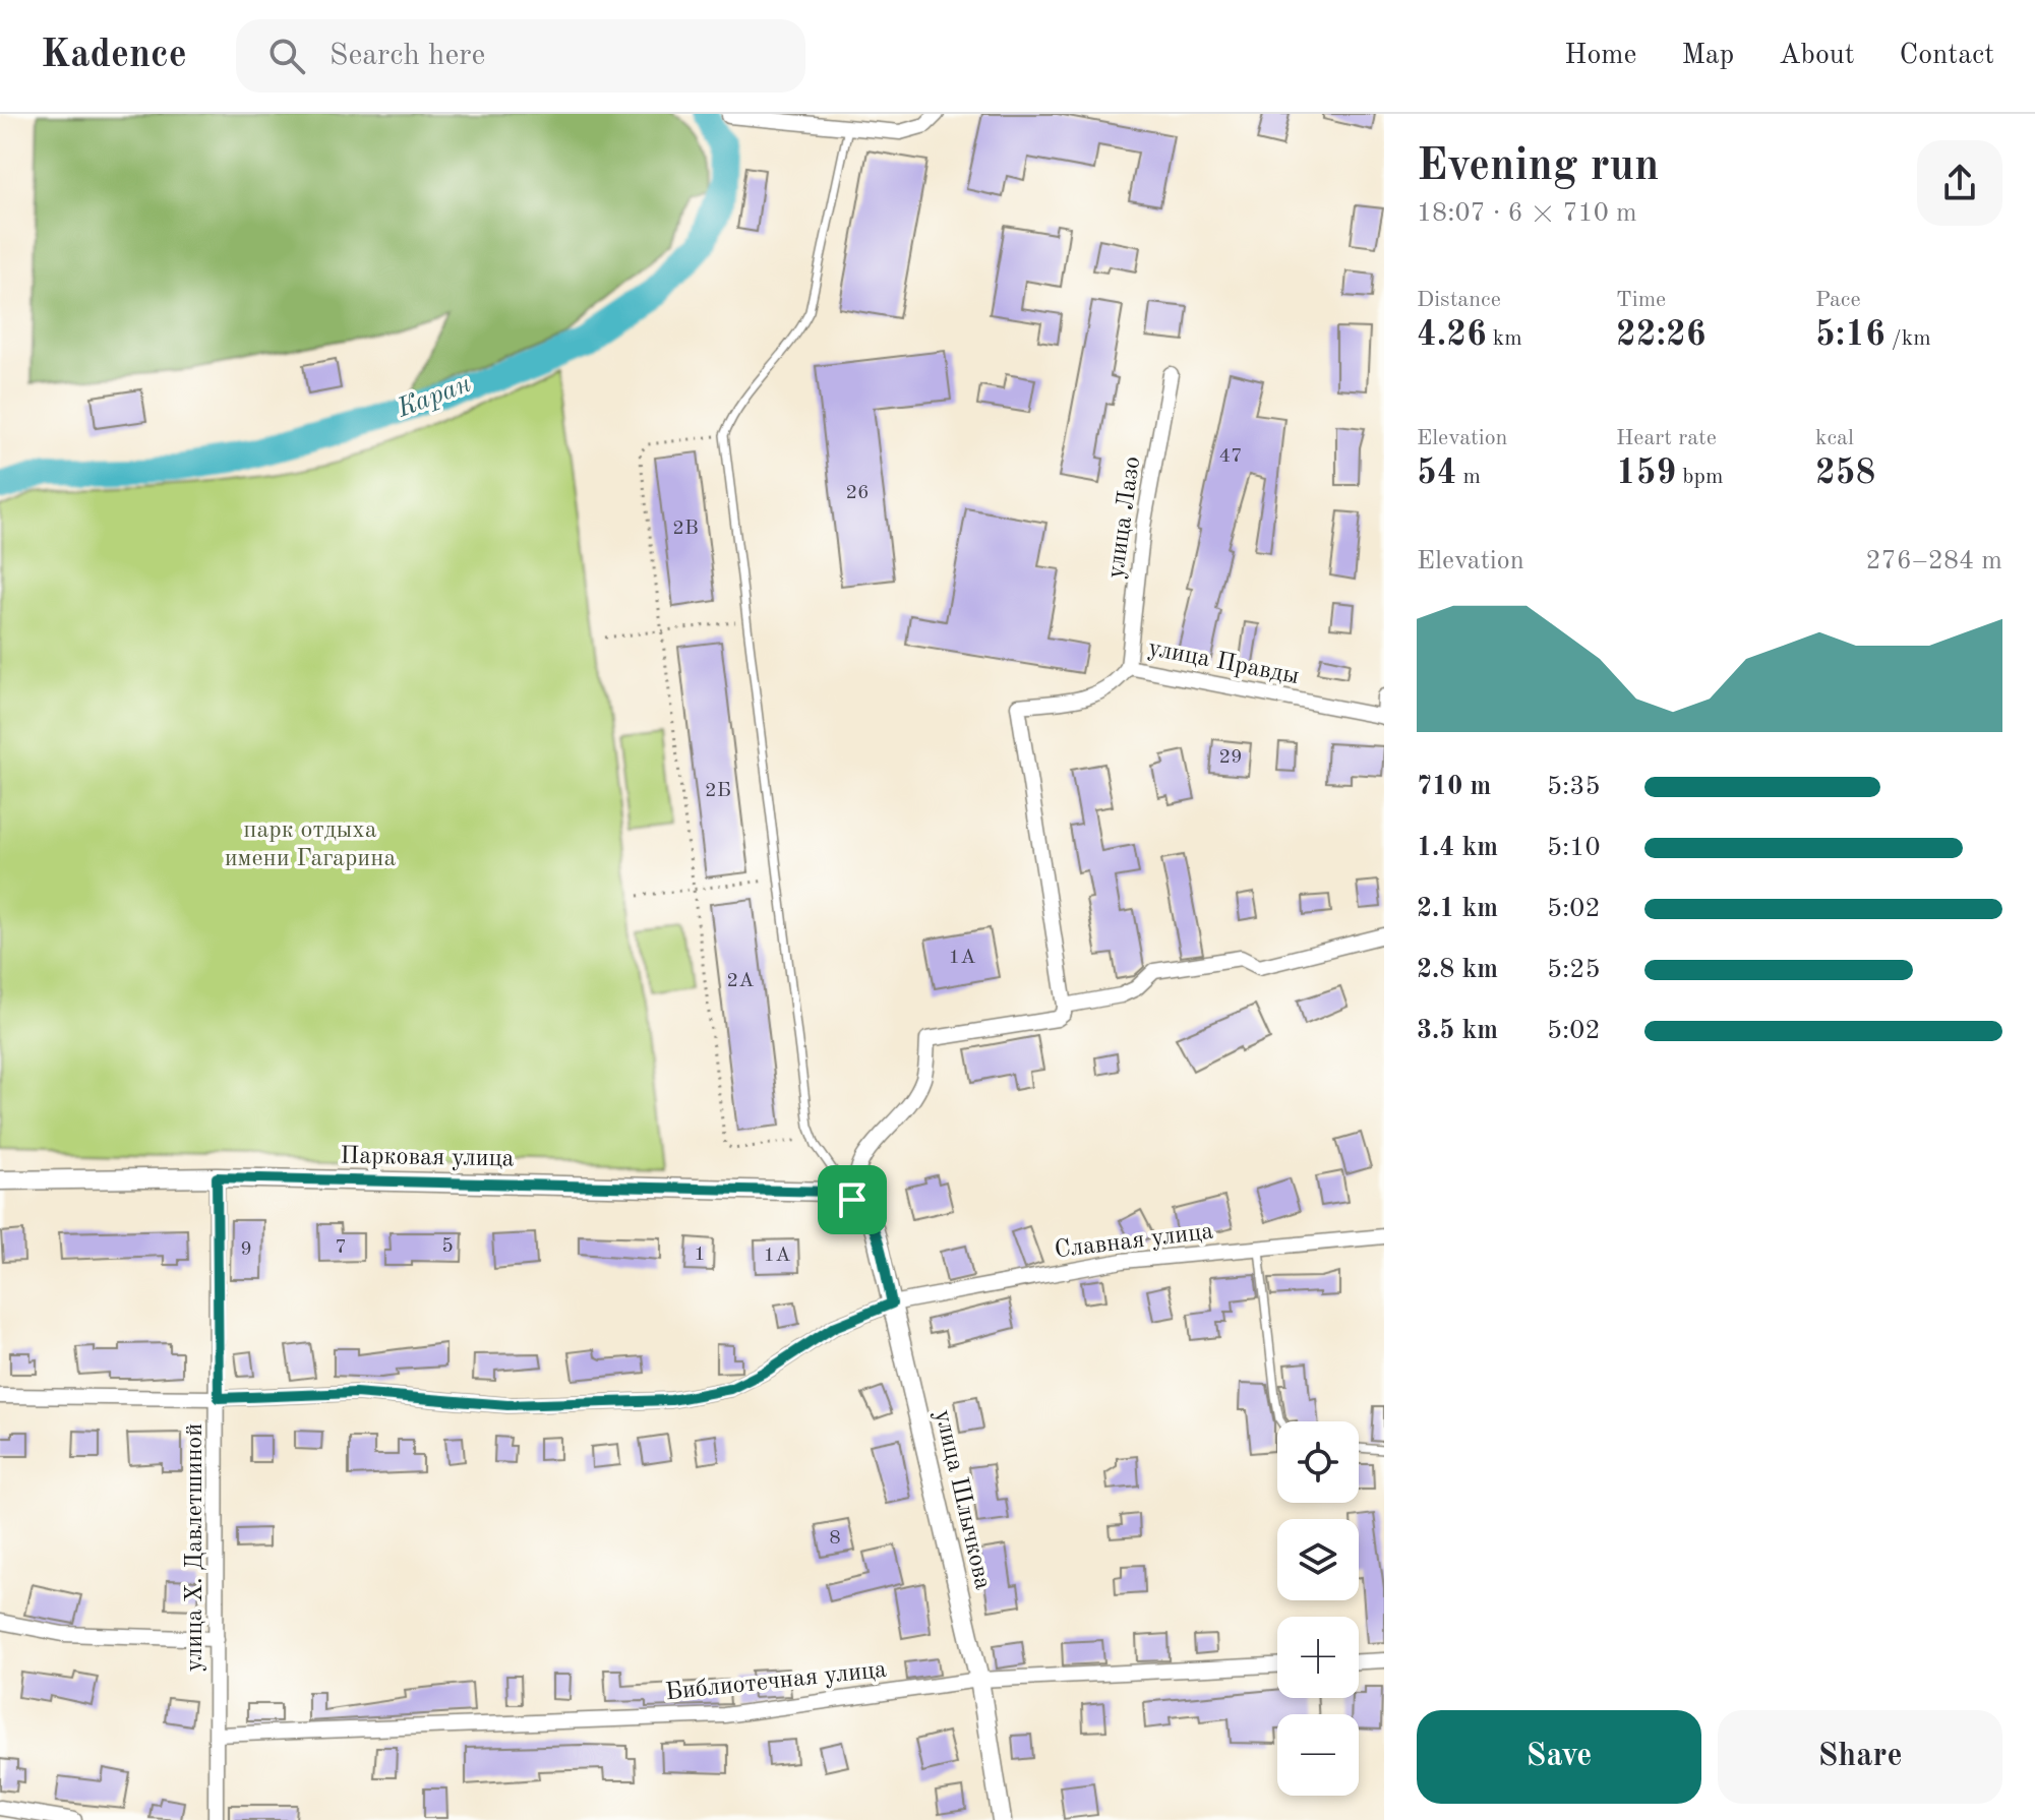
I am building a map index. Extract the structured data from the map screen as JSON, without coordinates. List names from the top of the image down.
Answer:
{
  "streets": {
    "street": [
      "улица Лазо",
      "улица Правды",
      "Парковая улица",
      "Славная улица",
      "улица Шлычкова",
      "улица Х. Давлетшиной",
      "Библиотечная улица"
    ]
  },
  "crossings": [
    ["улица Лазо", "улица Правды"],
    ["Парковая улица", "улица Шлычкова"],
    ["Парковая улица", "улица Х. Давлетшиной"],
    ["Славная улица", "улица Шлычкова"],
    ["Славная улица", "улица Х. Давлетшиной"],
    ["улица Шлычкова", "Библиотечная улица"],
    ["улица Х. Давлетшиной", "Библиотечная улица"]
  ],
  "water": ["Каран"],
  "parks": ["парк отдыха имени Гагарина"],
  "house_numbers": [
    "47",
    "26",
    "2В",
    "29",
    "2Б",
    "1А",
    "2А",
    "5",
    "7",
    "9",
    "1",
    "1А",
    "8"
  ],
  "page": {
    "header": "Kadence",
    "search": "Search here",
    "nav": [
      "Home",
      "Map",
      "About",
      "Contact"
    ],
    "heading": ["Evening run", "18:07 · 6 × 710 m"],
    "stats": [
      ["Distance", "4.26 km"],
      ["Time", "22:26"],
      ["Pace", "5:16 /km"],
      ["Elevation", "54 m"],
      ["Heart rate", "159 bpm"],
      ["kcal", "258"]
    ],
    "chart": ["Elevation", "276–284 m"],
    "list": [
      {
        "name": "710 m",
        "note": "5:35"
      },
      {
        "name": "1.4 km",
        "note": "5:10"
      },
      {
        "name": "2.1 km",
        "note": "5:02"
      },
      {
        "name": "2.8 km",
        "note": "5:25"
      },
      {
        "name": "3.5 km",
        "note": "5:02"
      }
    ],
    "map_buttons": ["+", "−"],
    "buttons": ["Save", "Share"]
  }
}
